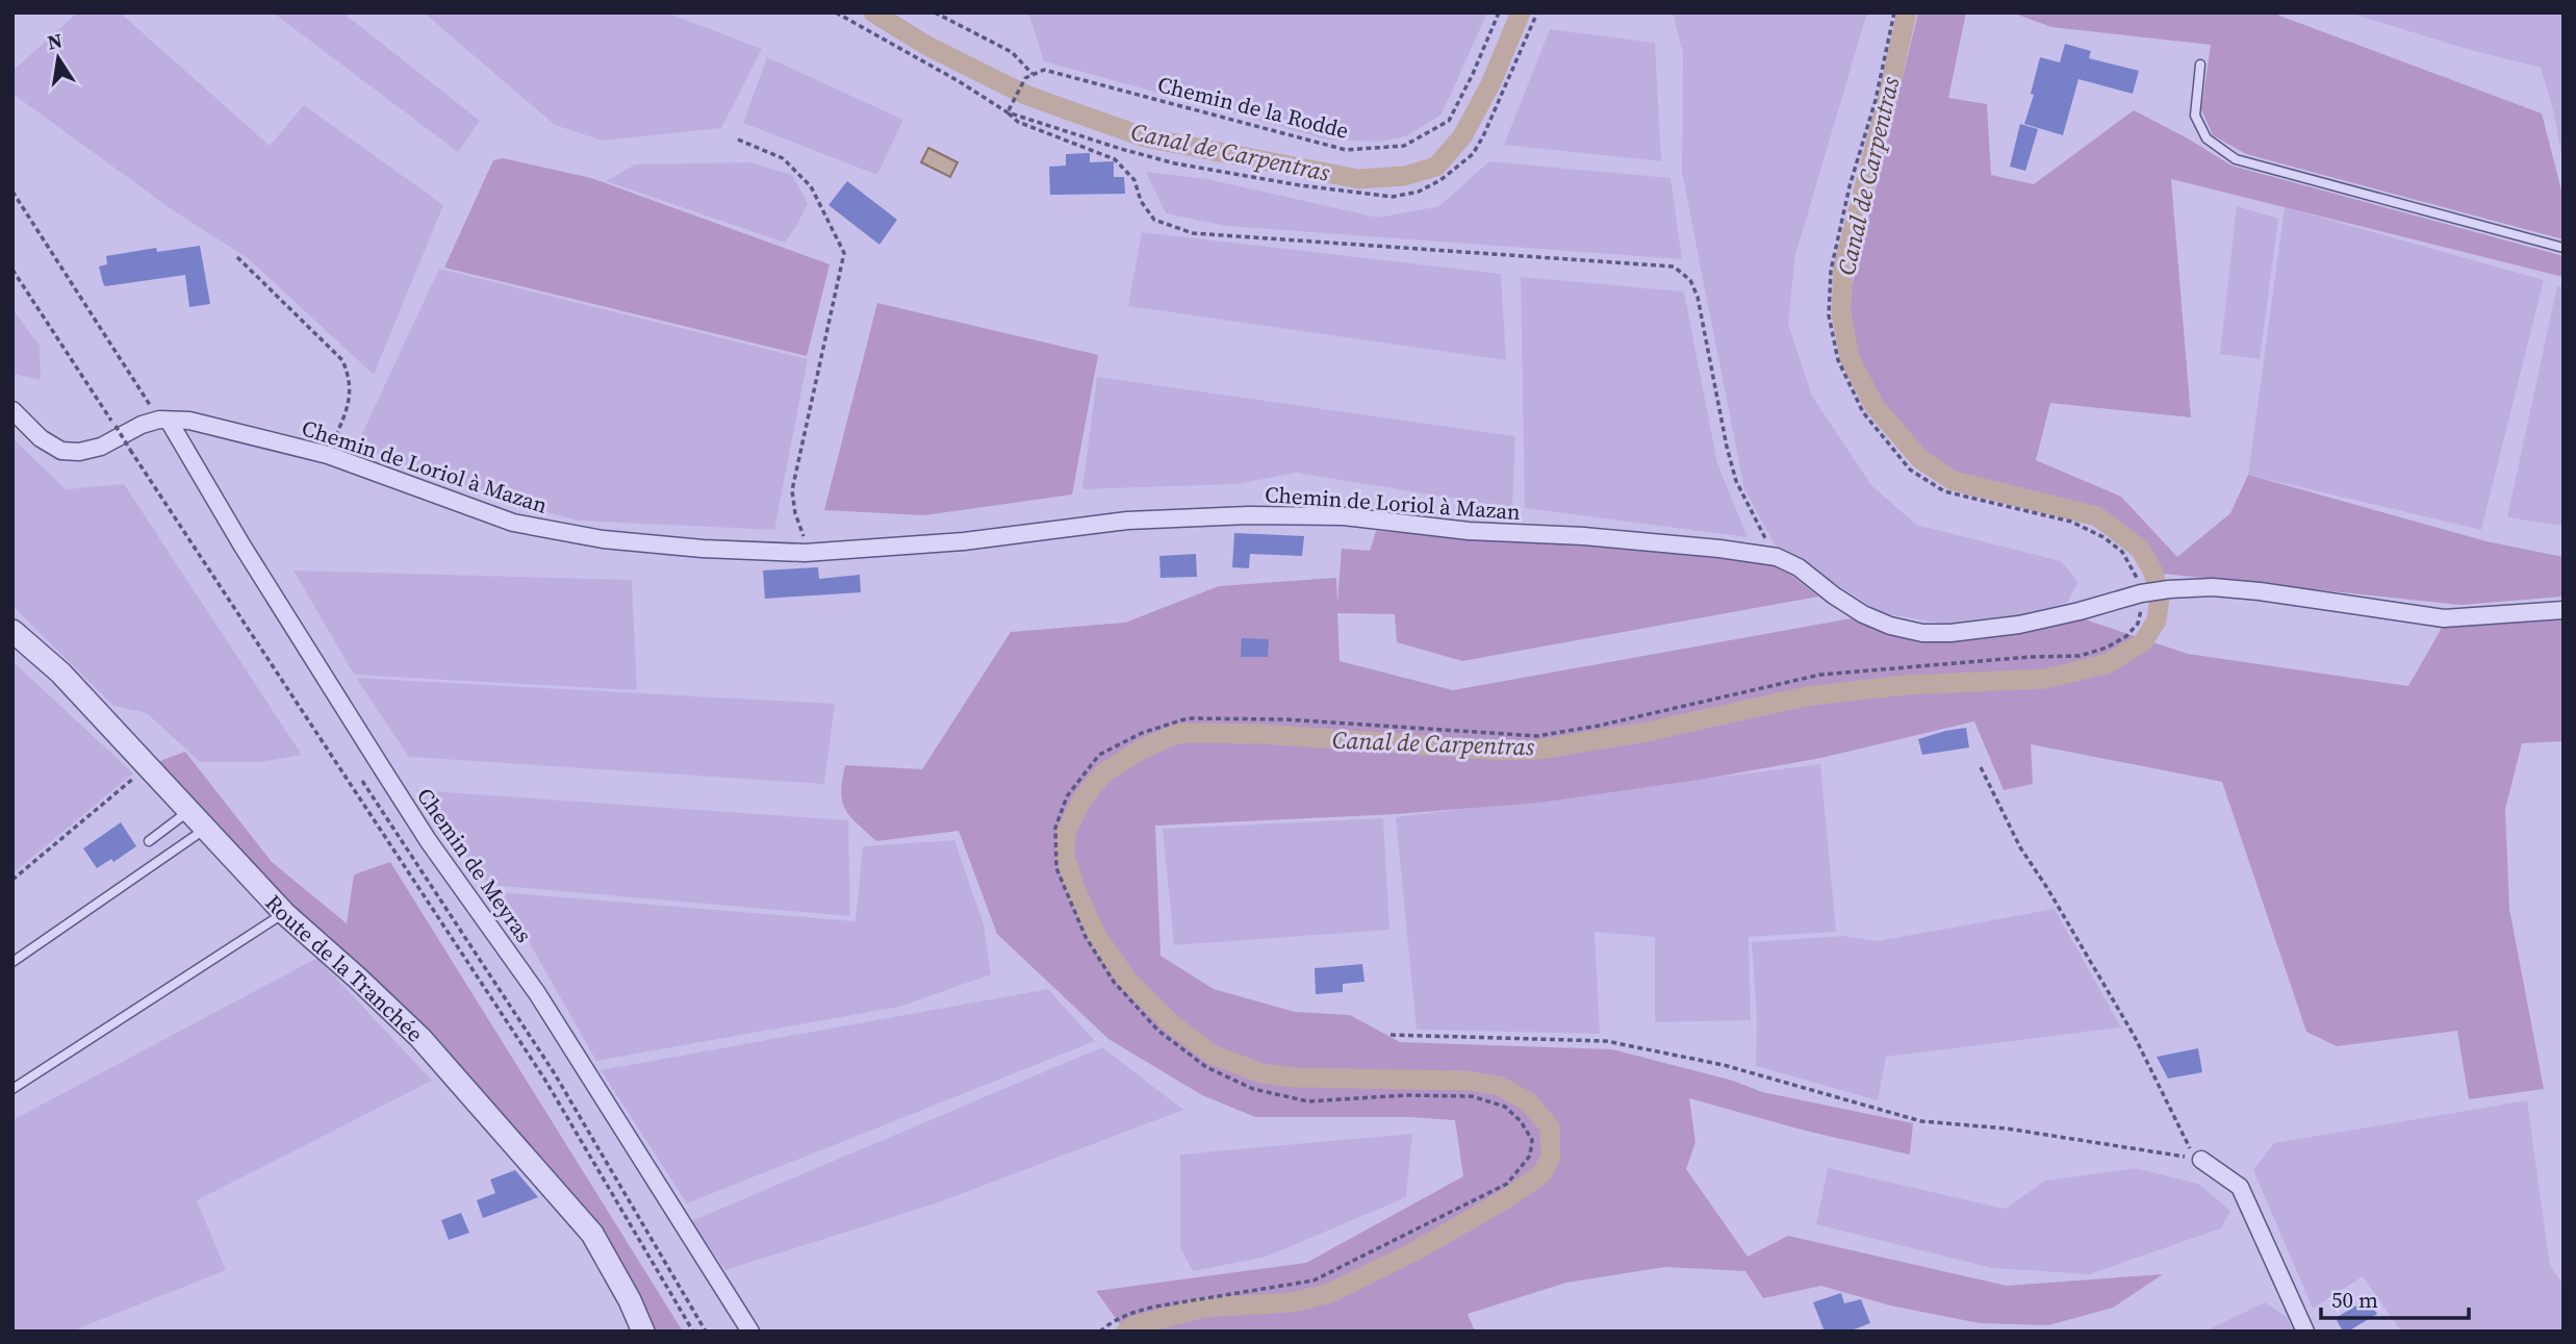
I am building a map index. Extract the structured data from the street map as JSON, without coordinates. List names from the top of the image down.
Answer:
{
  "streets": {
    "street": ["Chemin de Loriol à Mazan", "Chemin de Meyras", "Route de la Tranchée"],
    "path": ["Chemin de la Rodde"]
  },
  "crossings": [
    ["Chemin de Loriol à Mazan", "Chemin de Meyras"]
  ],
  "water": ["Canal de Carpentras"],
  "scale_bar": "50 m",
  "north": "top"
}
